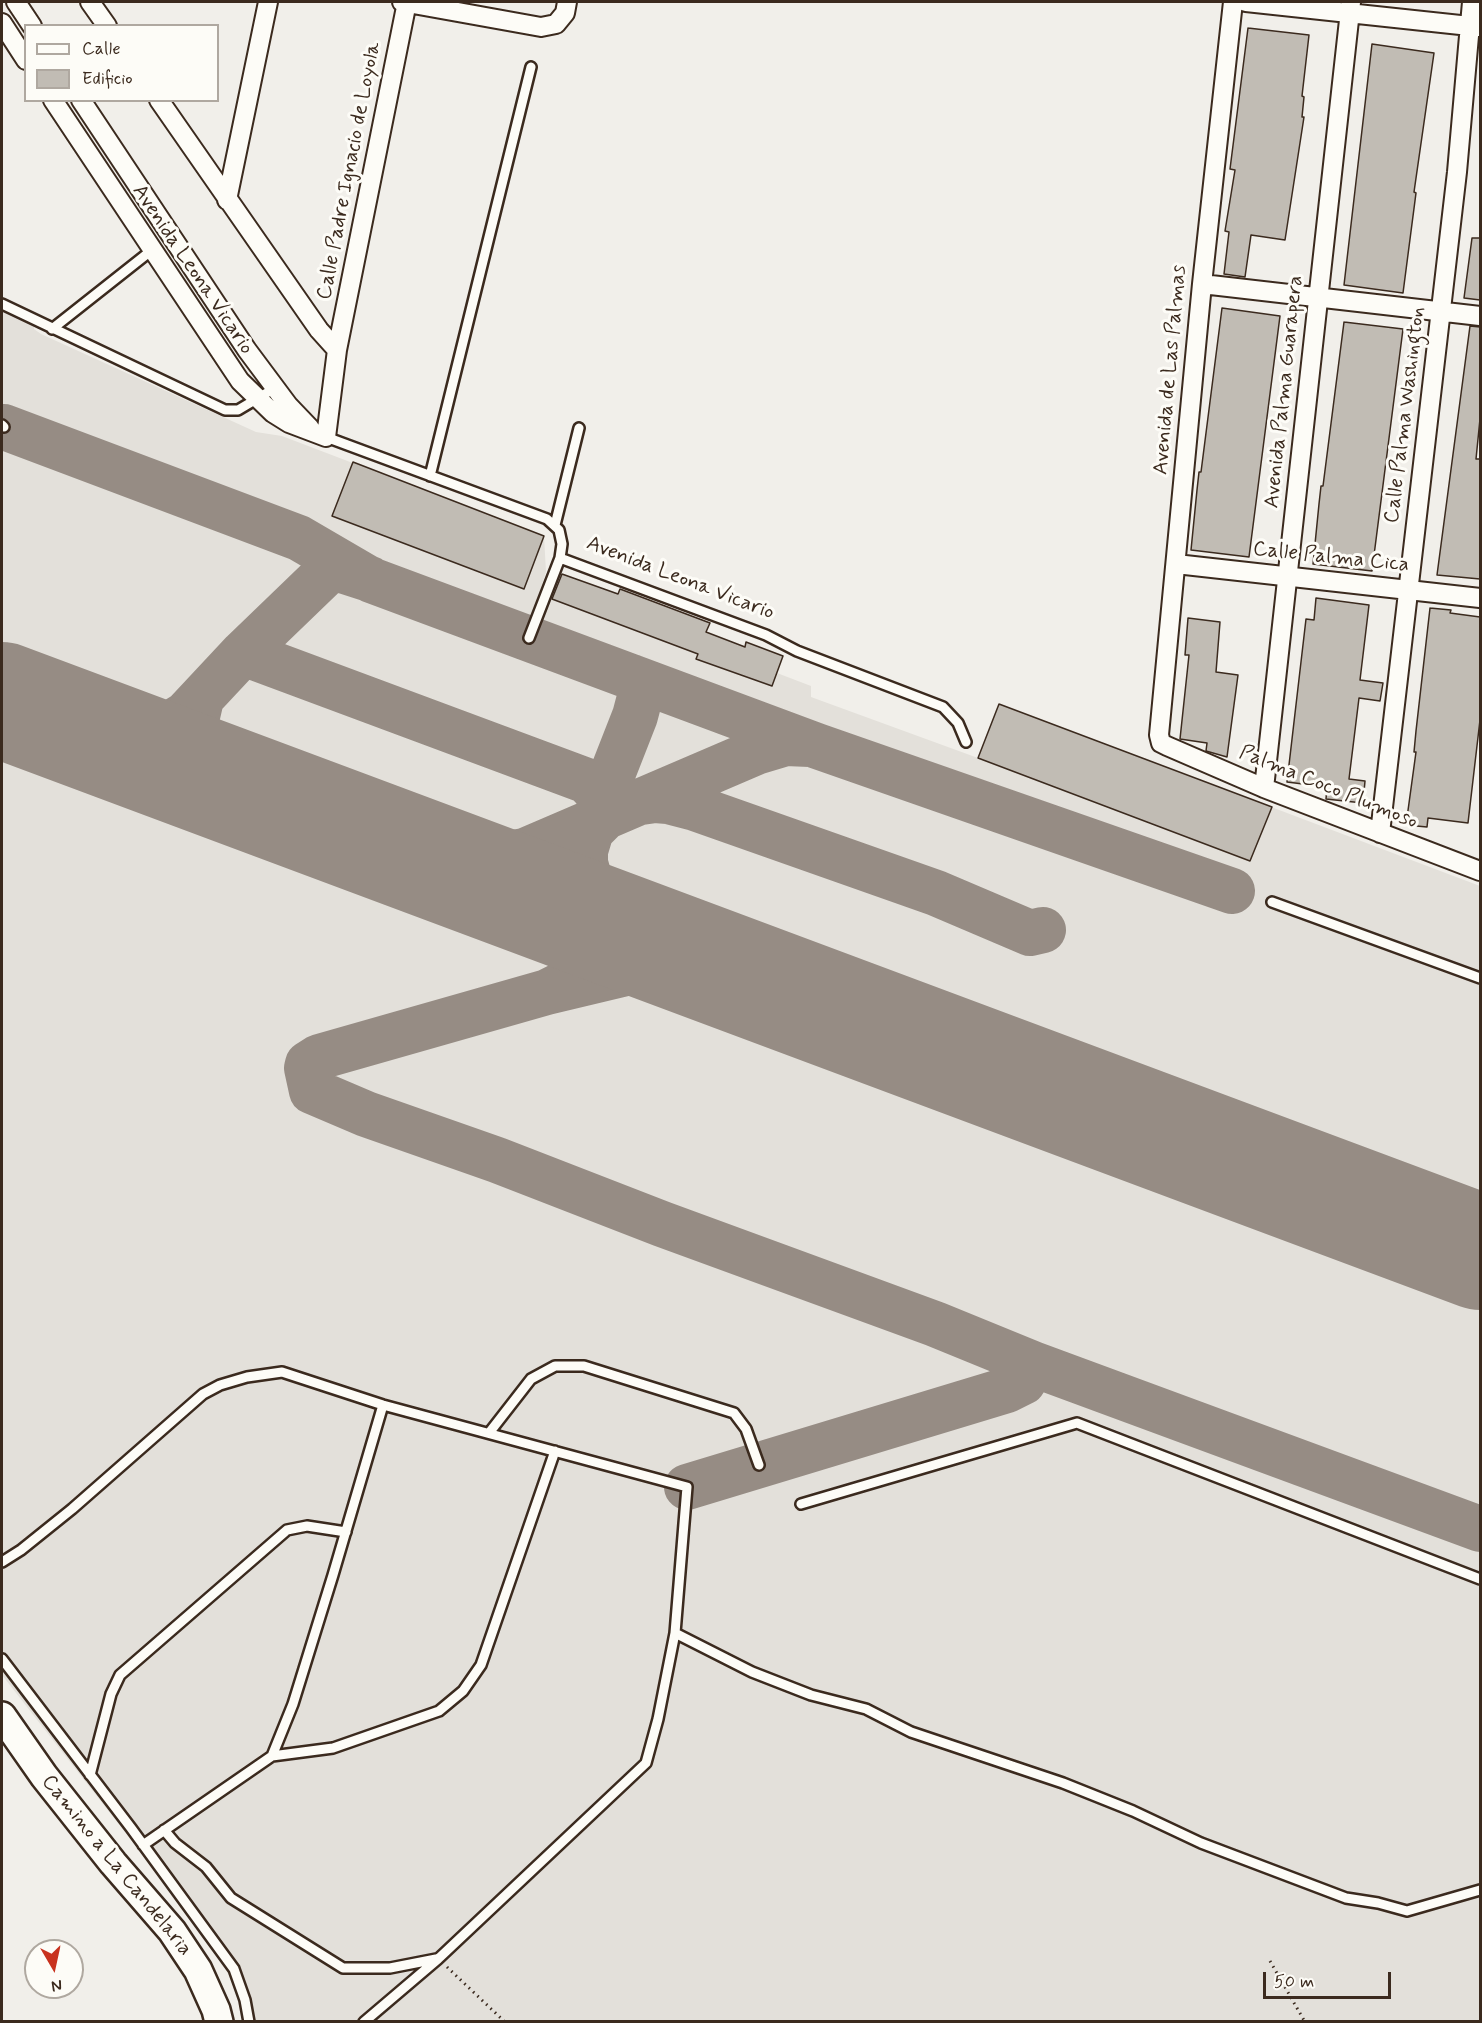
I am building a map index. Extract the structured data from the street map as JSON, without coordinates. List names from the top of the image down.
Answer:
{
  "streets": {
    "street": [
      "Calle Padre Ignacio de Loyola",
      "Avenida Leona Vicario",
      "Avenida de Las Palmas",
      "Avenida Palma Guarapera",
      "Calle Palma Washington",
      "Calle Palma Cica",
      "Palma Coco Plumoso",
      "Camino a La Candelaria"
    ]
  },
  "crossings": [
    ["Calle Padre Ignacio de Loyola", "Avenida Leona Vicario"],
    ["Avenida de Las Palmas", "Calle Palma Cica"],
    ["Avenida de Las Palmas", "Palma Coco Plumoso"],
    ["Avenida Palma Guarapera", "Calle Palma Cica"],
    ["Avenida Palma Guarapera", "Palma Coco Plumoso"],
    ["Calle Palma Washington", "Calle Palma Cica"],
    ["Calle Palma Washington", "Palma Coco Plumoso"]
  ],
  "legend": ["Calle", "Edificio"],
  "scale_bar": "50 m",
  "north": "bottom"
}
